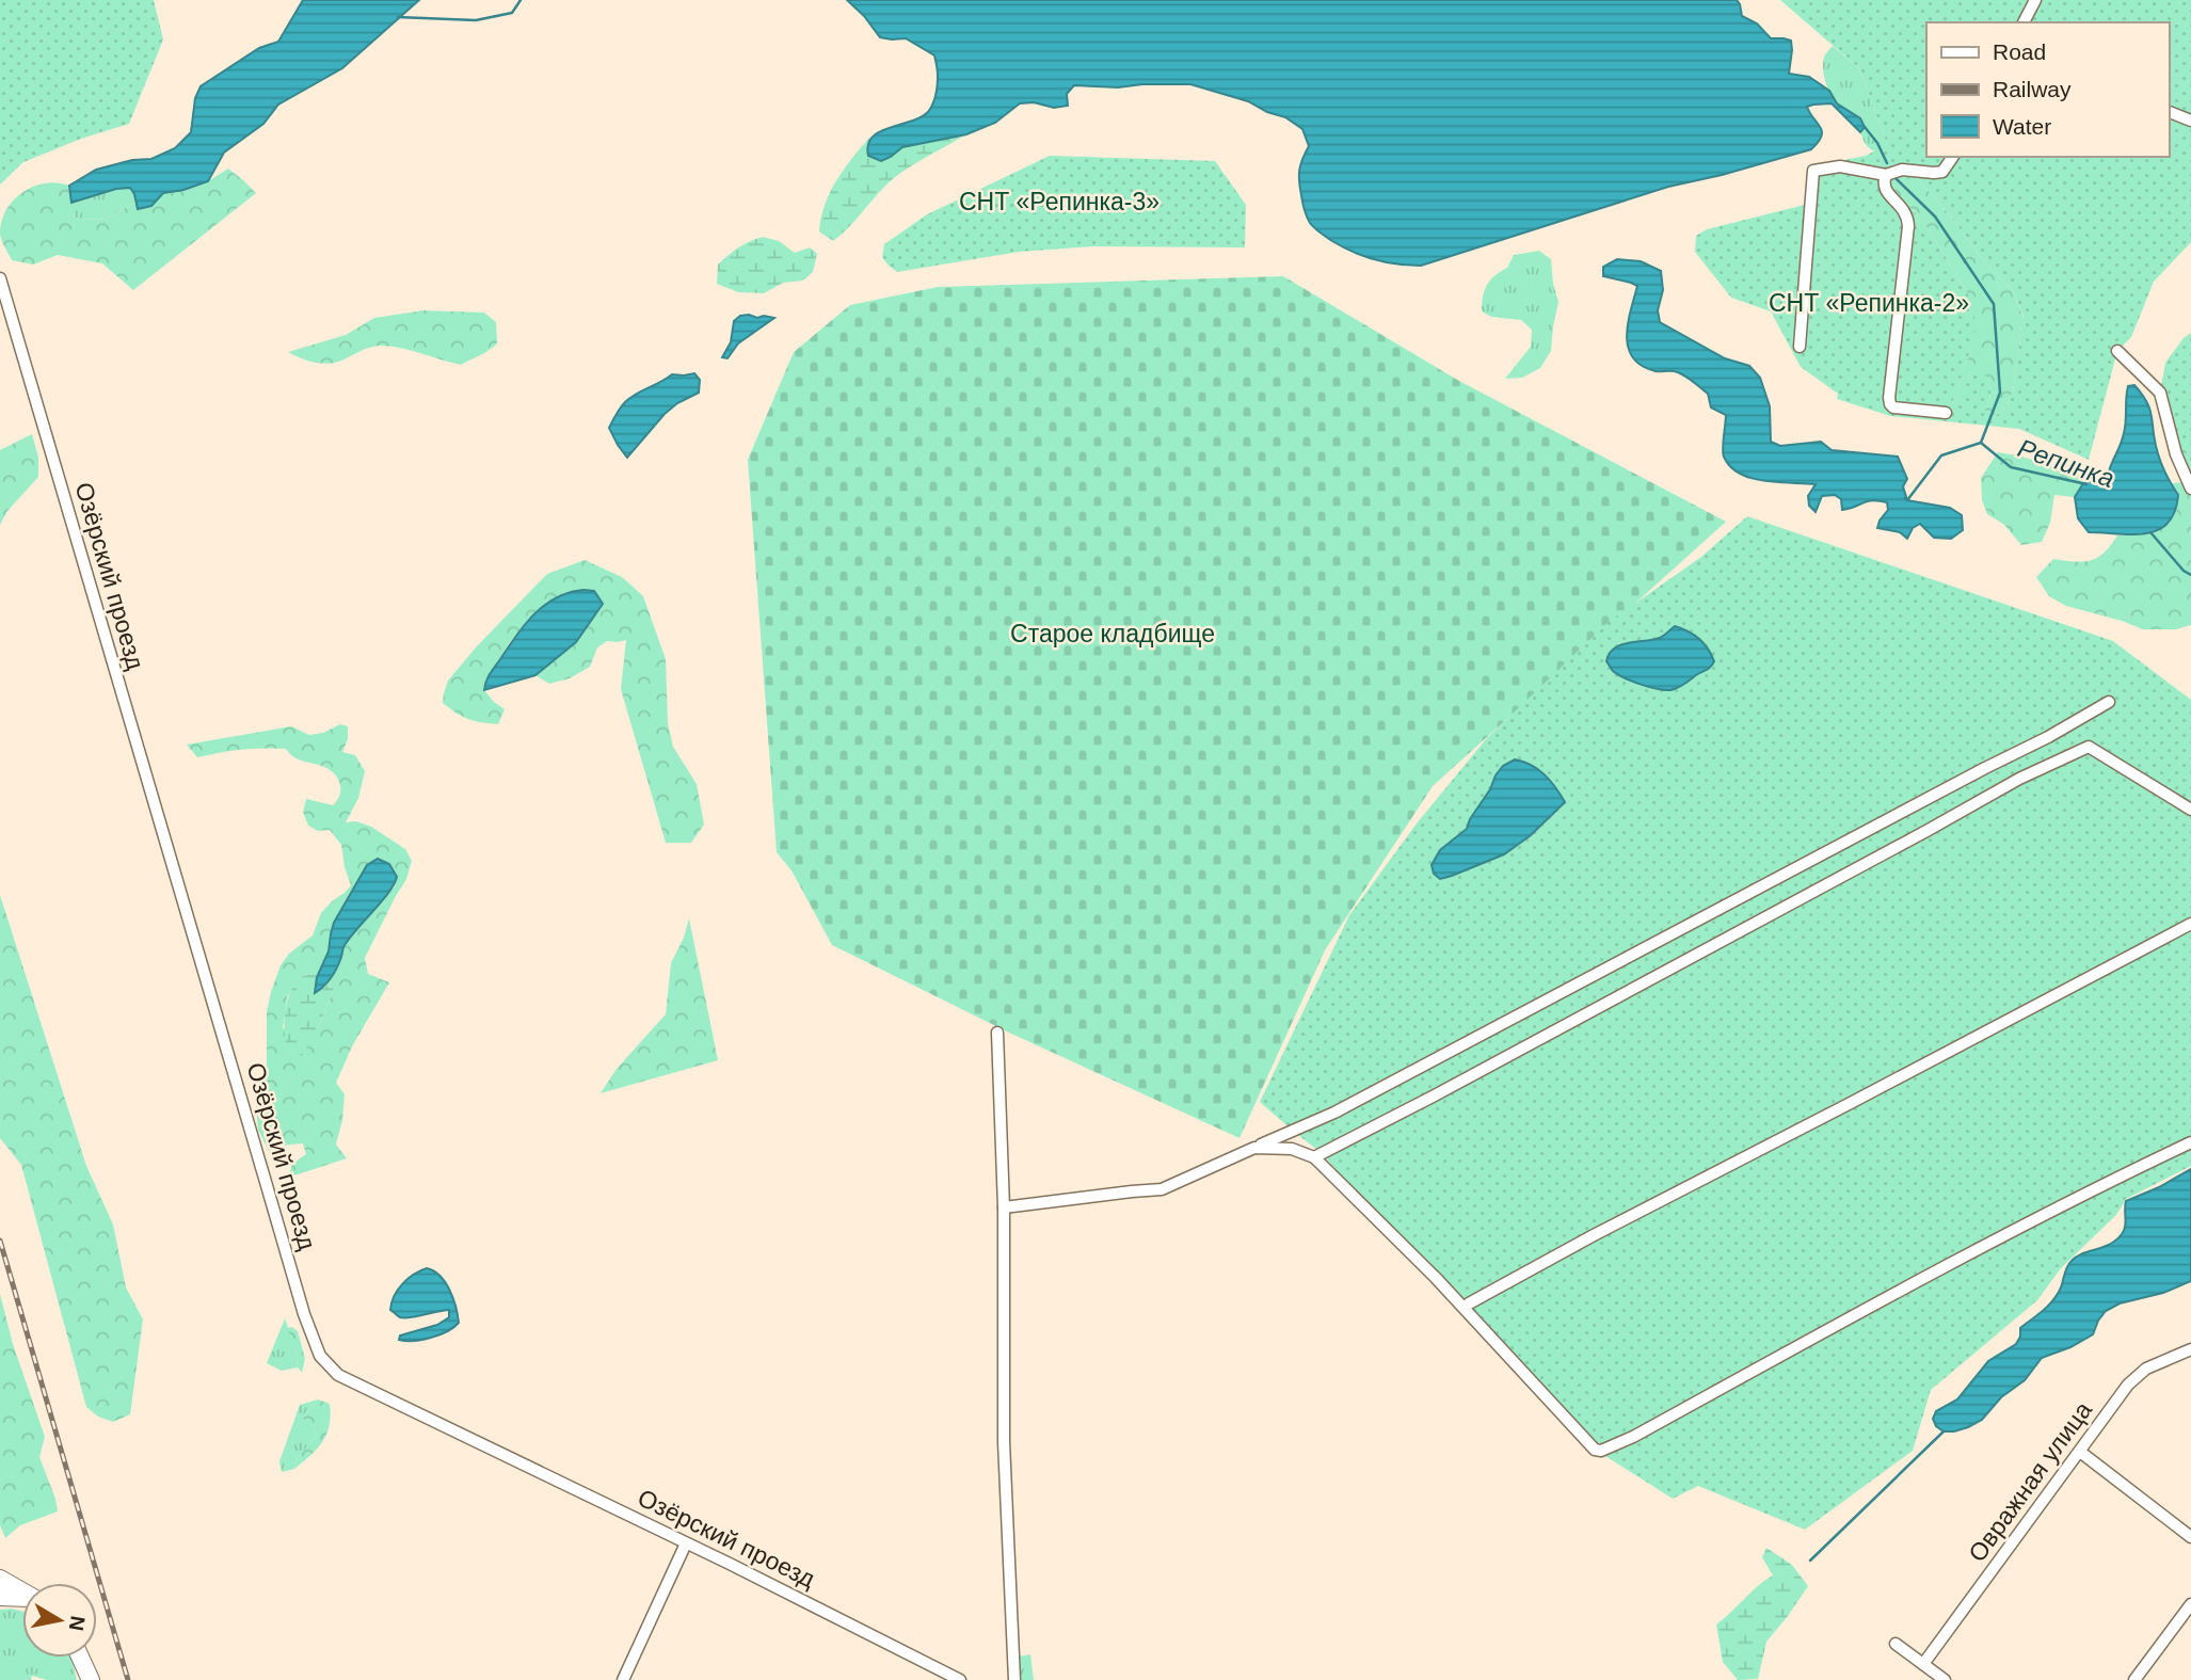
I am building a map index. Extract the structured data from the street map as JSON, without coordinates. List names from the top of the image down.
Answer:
{
  "streets": {
    "street": ["Озёрский проезд", "Овражная улица"]
  },
  "water": ["Репинка"],
  "parks": ["СНТ «Репинка-3»", "СНТ «Репинка-2»", "Старое кладбище"],
  "legend": ["Road", "Railway", "Water"],
  "north": "right"
}
